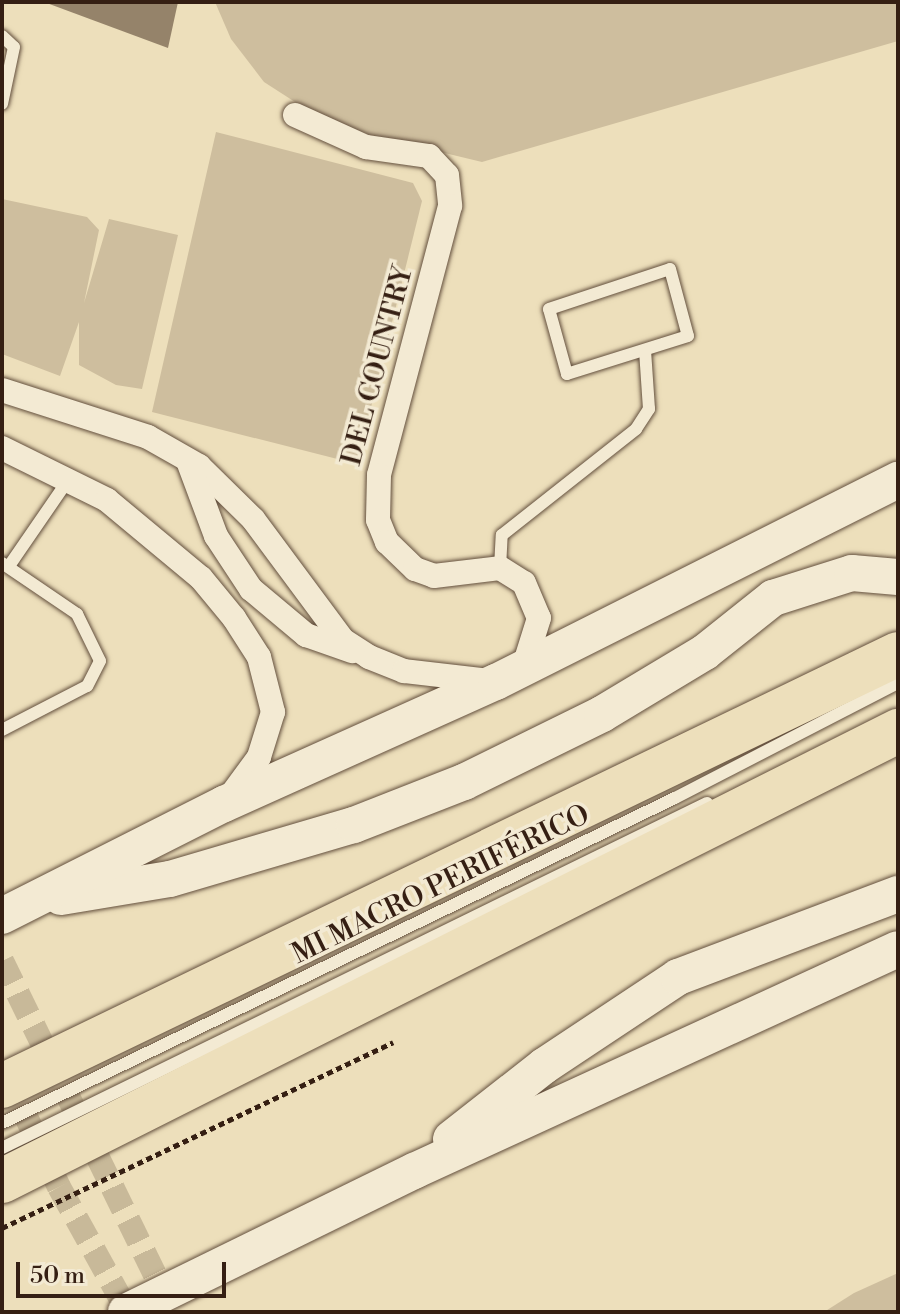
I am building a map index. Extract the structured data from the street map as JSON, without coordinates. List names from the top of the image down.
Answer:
{
  "streets": {
    "street": ["DEL COUNTRY"],
    "lane": ["MI MACRO PERIFÉRICO"]
  },
  "scale_bar": "50 m"
}
